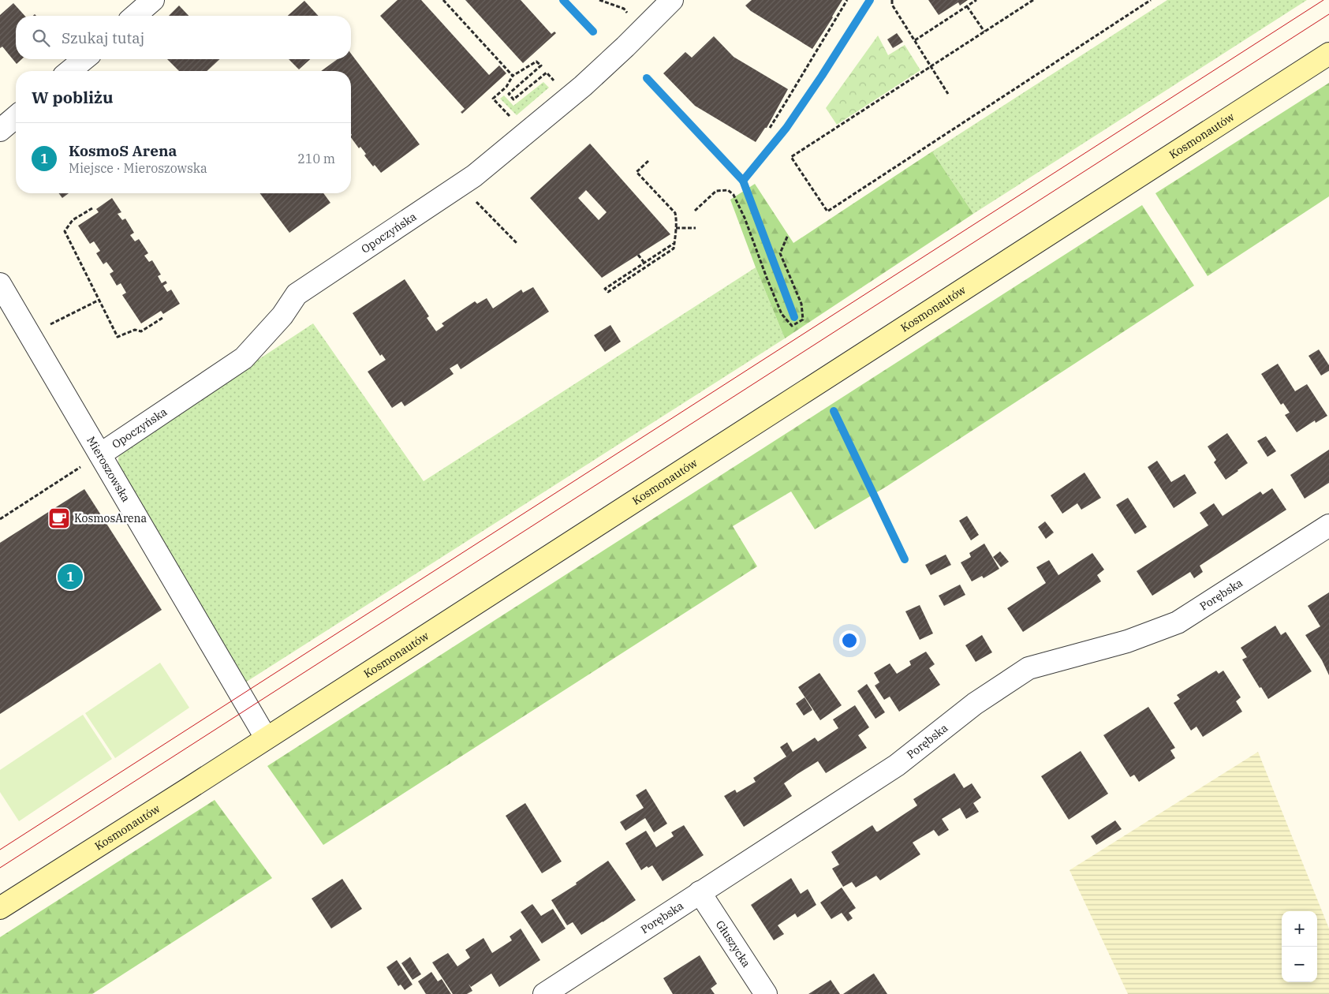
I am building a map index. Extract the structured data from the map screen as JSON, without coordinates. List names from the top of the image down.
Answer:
{
  "streets": {
    "main road": ["Kosmonautów"],
    "street": [
      "Opoczyńska",
      "Mieroszowska",
      "Porębska",
      "Głuszycka"
    ]
  },
  "crossings": [
    ["Kosmonautów", "Mieroszowska"],
    ["Opoczyńska", "Mieroszowska"],
    ["Porębska", "Głuszycka"]
  ],
  "places": {
    "cafe": ["KosmosArena"]
  },
  "page": {
    "search": "Szukaj tutaj",
    "heading": "W pobliżu",
    "list": [
      {
        "mark": "1",
        "name": "KosmoS Arena",
        "note": "Miejsce · Mieroszowska",
        "value": "210 m"
      }
    ],
    "pins": "1",
    "map_buttons": ["+", "−"]
  }
}
